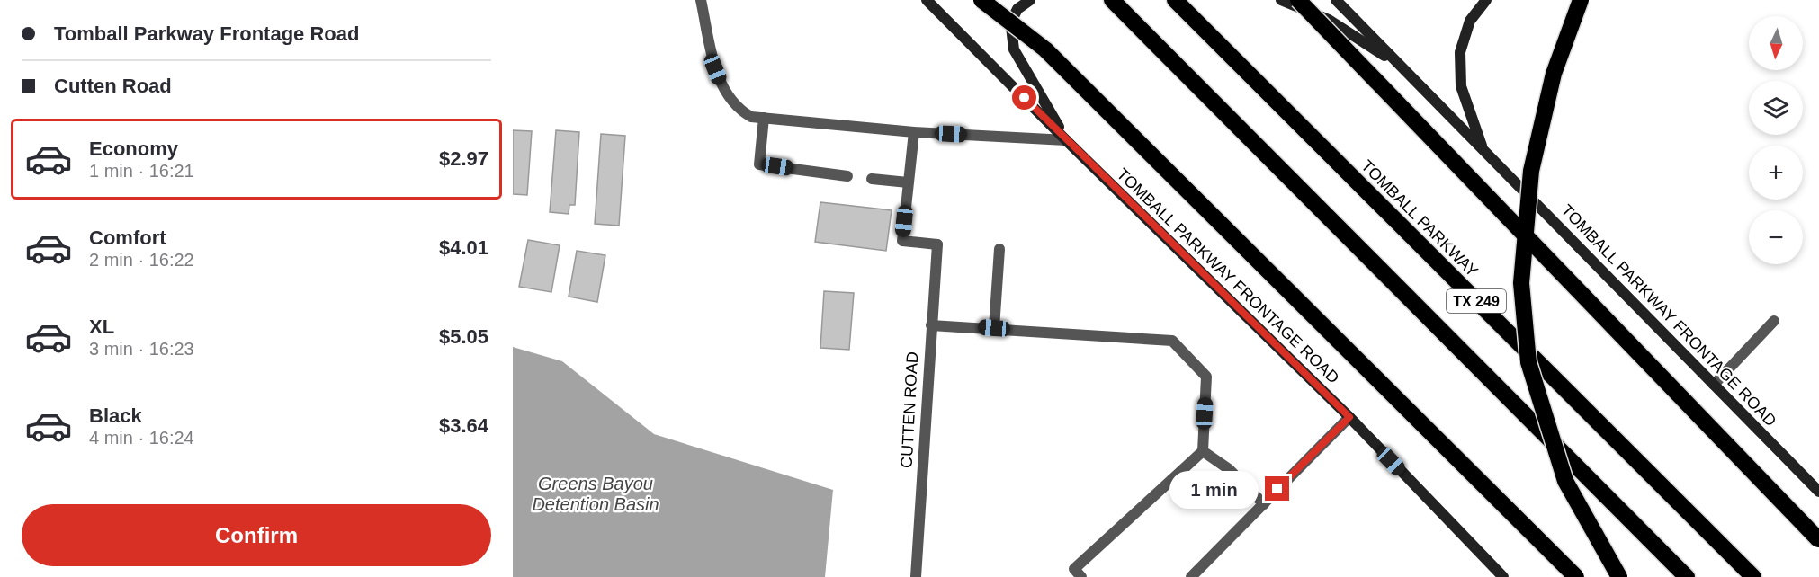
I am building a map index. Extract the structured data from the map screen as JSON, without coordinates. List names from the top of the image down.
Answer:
{
  "streets": {
    "highway": ["TOMBALL PARKWAY", "TX 249"],
    "main road": ["TOMBALL PARKWAY FRONTAGE ROAD"],
    "street": ["CUTTEN ROAD"]
  },
  "water": ["Greens Bayou Detention Basin"],
  "north": "bottom",
  "page": {
    "banner": ["Tomball Parkway Frontage Road", "Cutten Road"],
    "map_buttons": ["+", "−"],
    "list": [
      {
        "name": "Economy",
        "note": "1 min · 16:21",
        "value": "$2.97"
      },
      {
        "name": "Comfort",
        "note": "2 min · 16:22",
        "value": "$4.01"
      },
      {
        "name": "XL",
        "note": "3 min · 16:23",
        "value": "$5.05"
      },
      {
        "name": "Black",
        "note": "4 min · 16:24",
        "value": "$3.64"
      }
    ],
    "bubble": "1 min",
    "buttons": "Confirm"
  }
}
